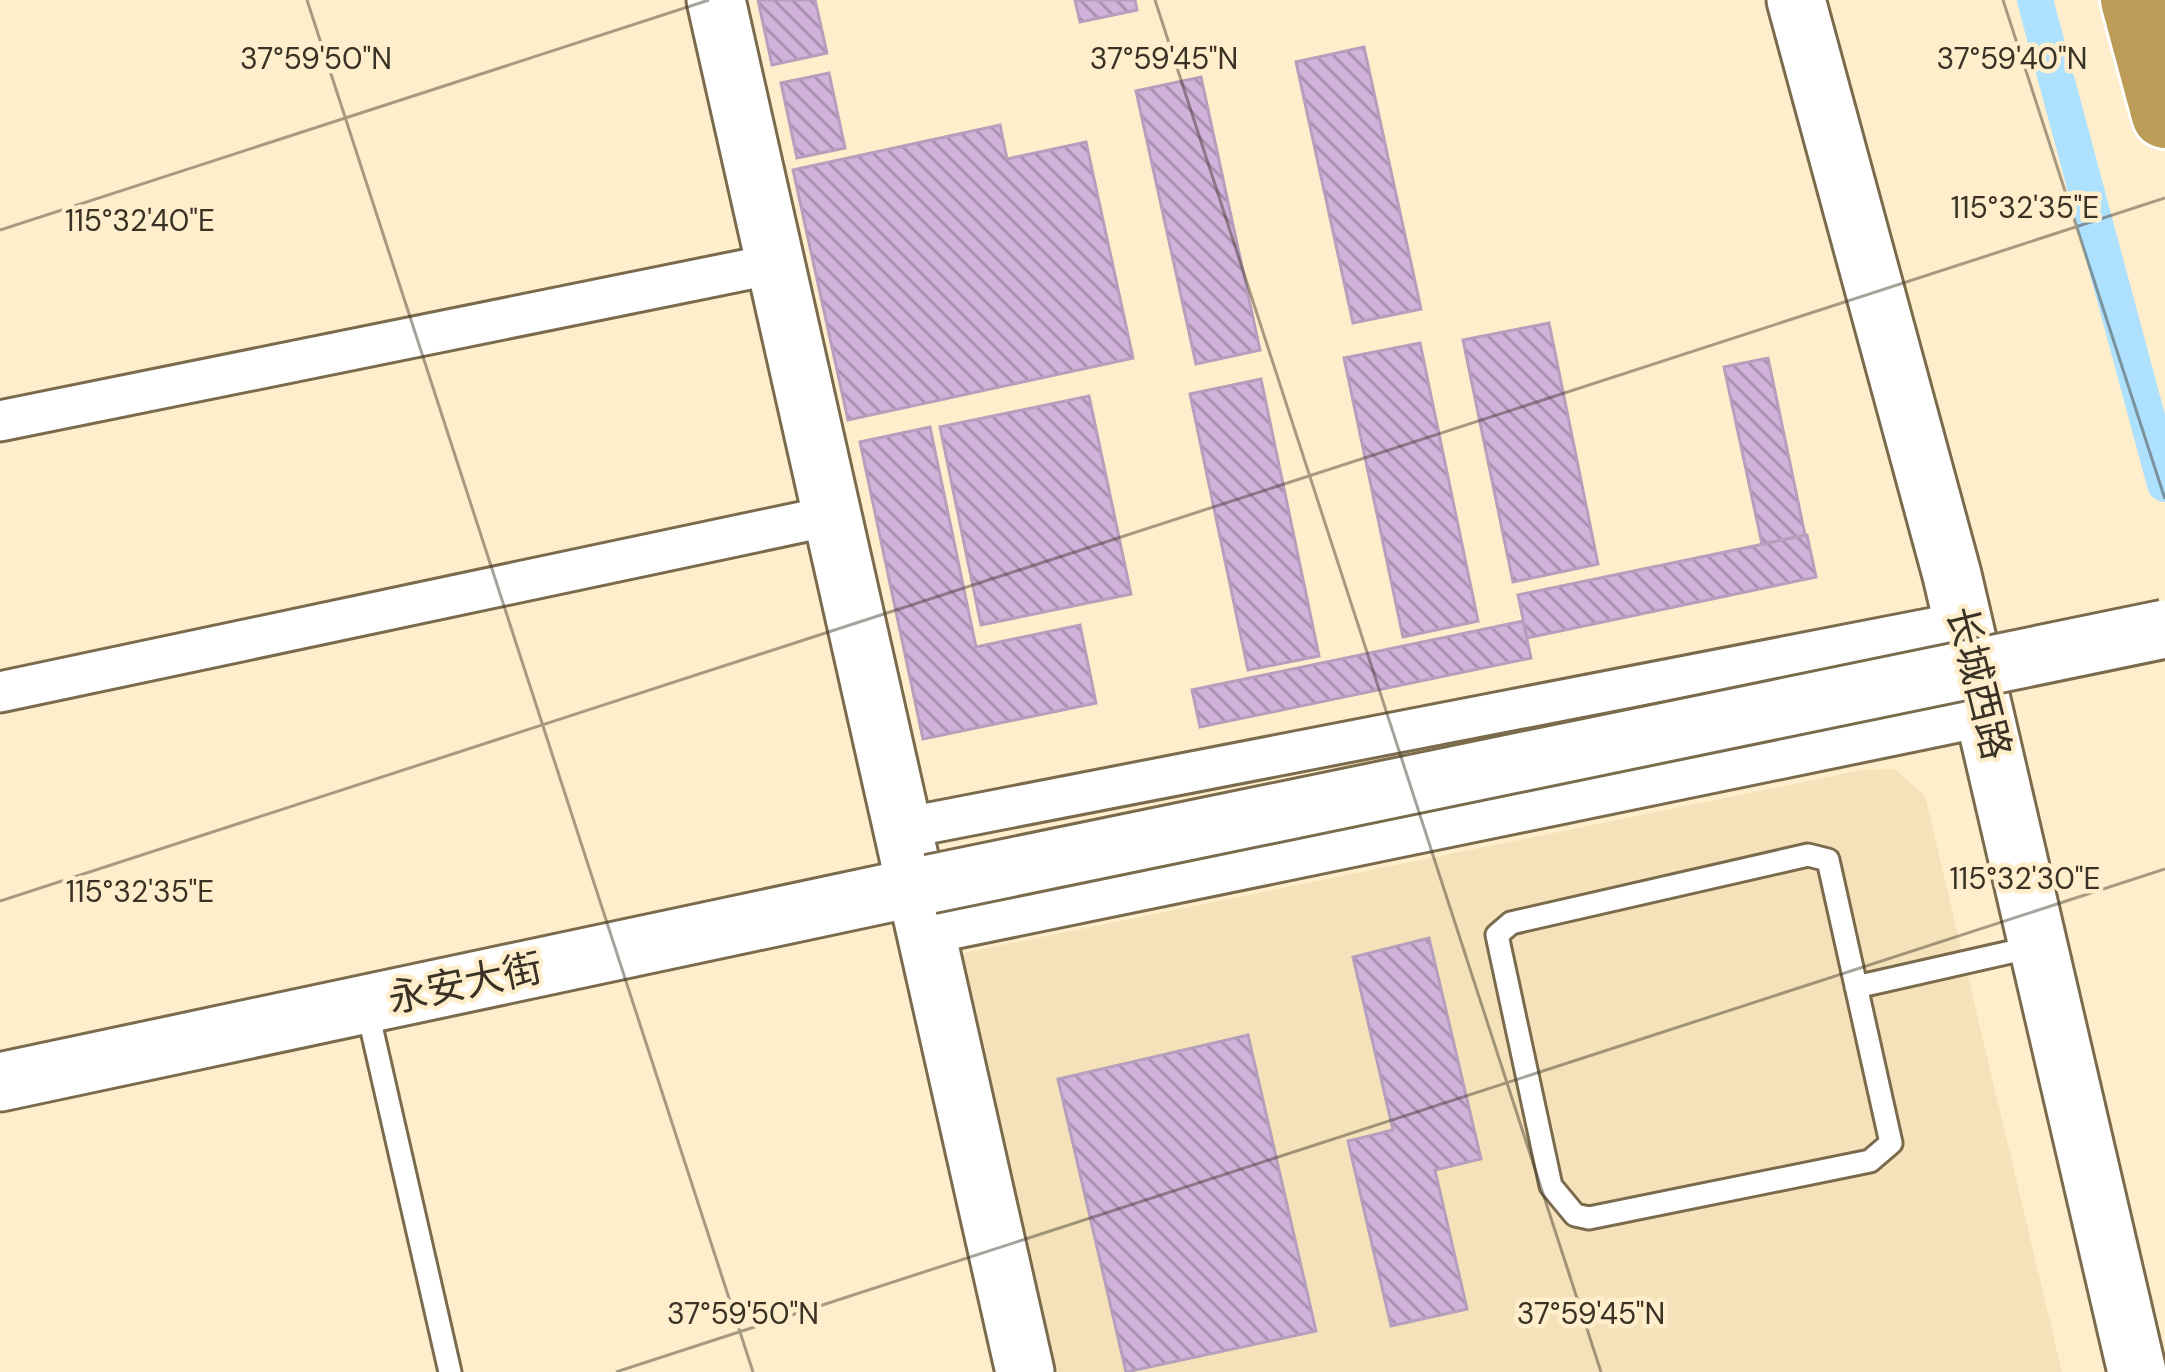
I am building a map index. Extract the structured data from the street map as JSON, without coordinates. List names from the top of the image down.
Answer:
{
  "streets": {
    "street": ["长城西路", "永安大街"]
  },
  "coordinates": [
    "37°59'50\"N",
    "37°59'45\"N",
    "37°59'40\"N",
    "115°32'35\"E",
    "115°32'40\"E",
    "115°32'30\"E"
  ]
}
